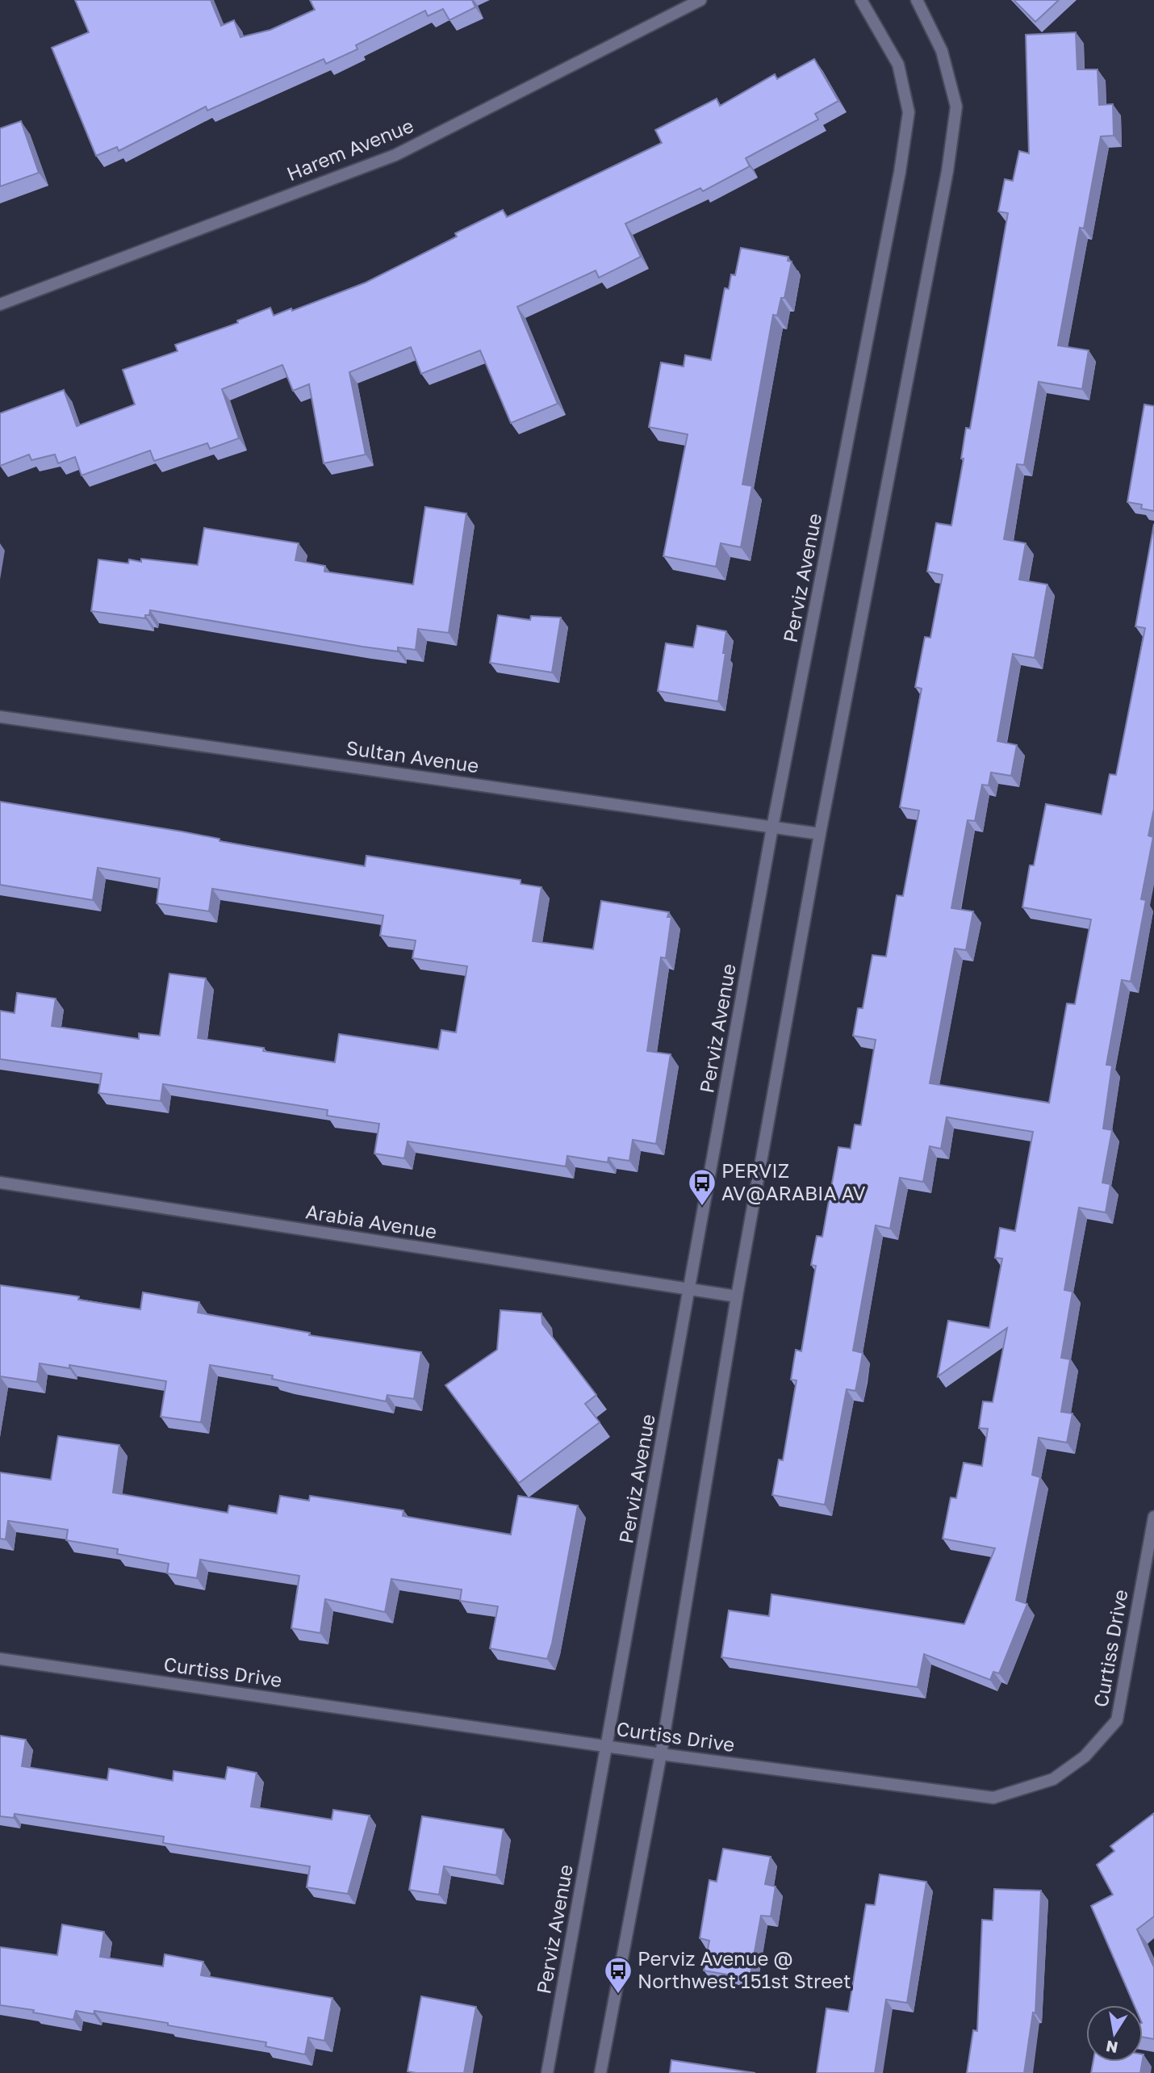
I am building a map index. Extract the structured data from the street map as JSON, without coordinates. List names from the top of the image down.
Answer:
{
  "streets": {
    "street": [
      "Harem Avenue",
      "Perviz Avenue",
      "Sultan Avenue",
      "Arabia Avenue",
      "Curtiss Drive"
    ]
  },
  "crossings": [
    ["Perviz Avenue", "Sultan Avenue"],
    ["Perviz Avenue", "Arabia Avenue"],
    ["Perviz Avenue", "Curtiss Drive"]
  ],
  "places": {
    "bus stop": ["PERVIZ AV@ARABIA AV", "Perviz Avenue @ Northwest 151st Street"]
  },
  "north": "bottom"
}
